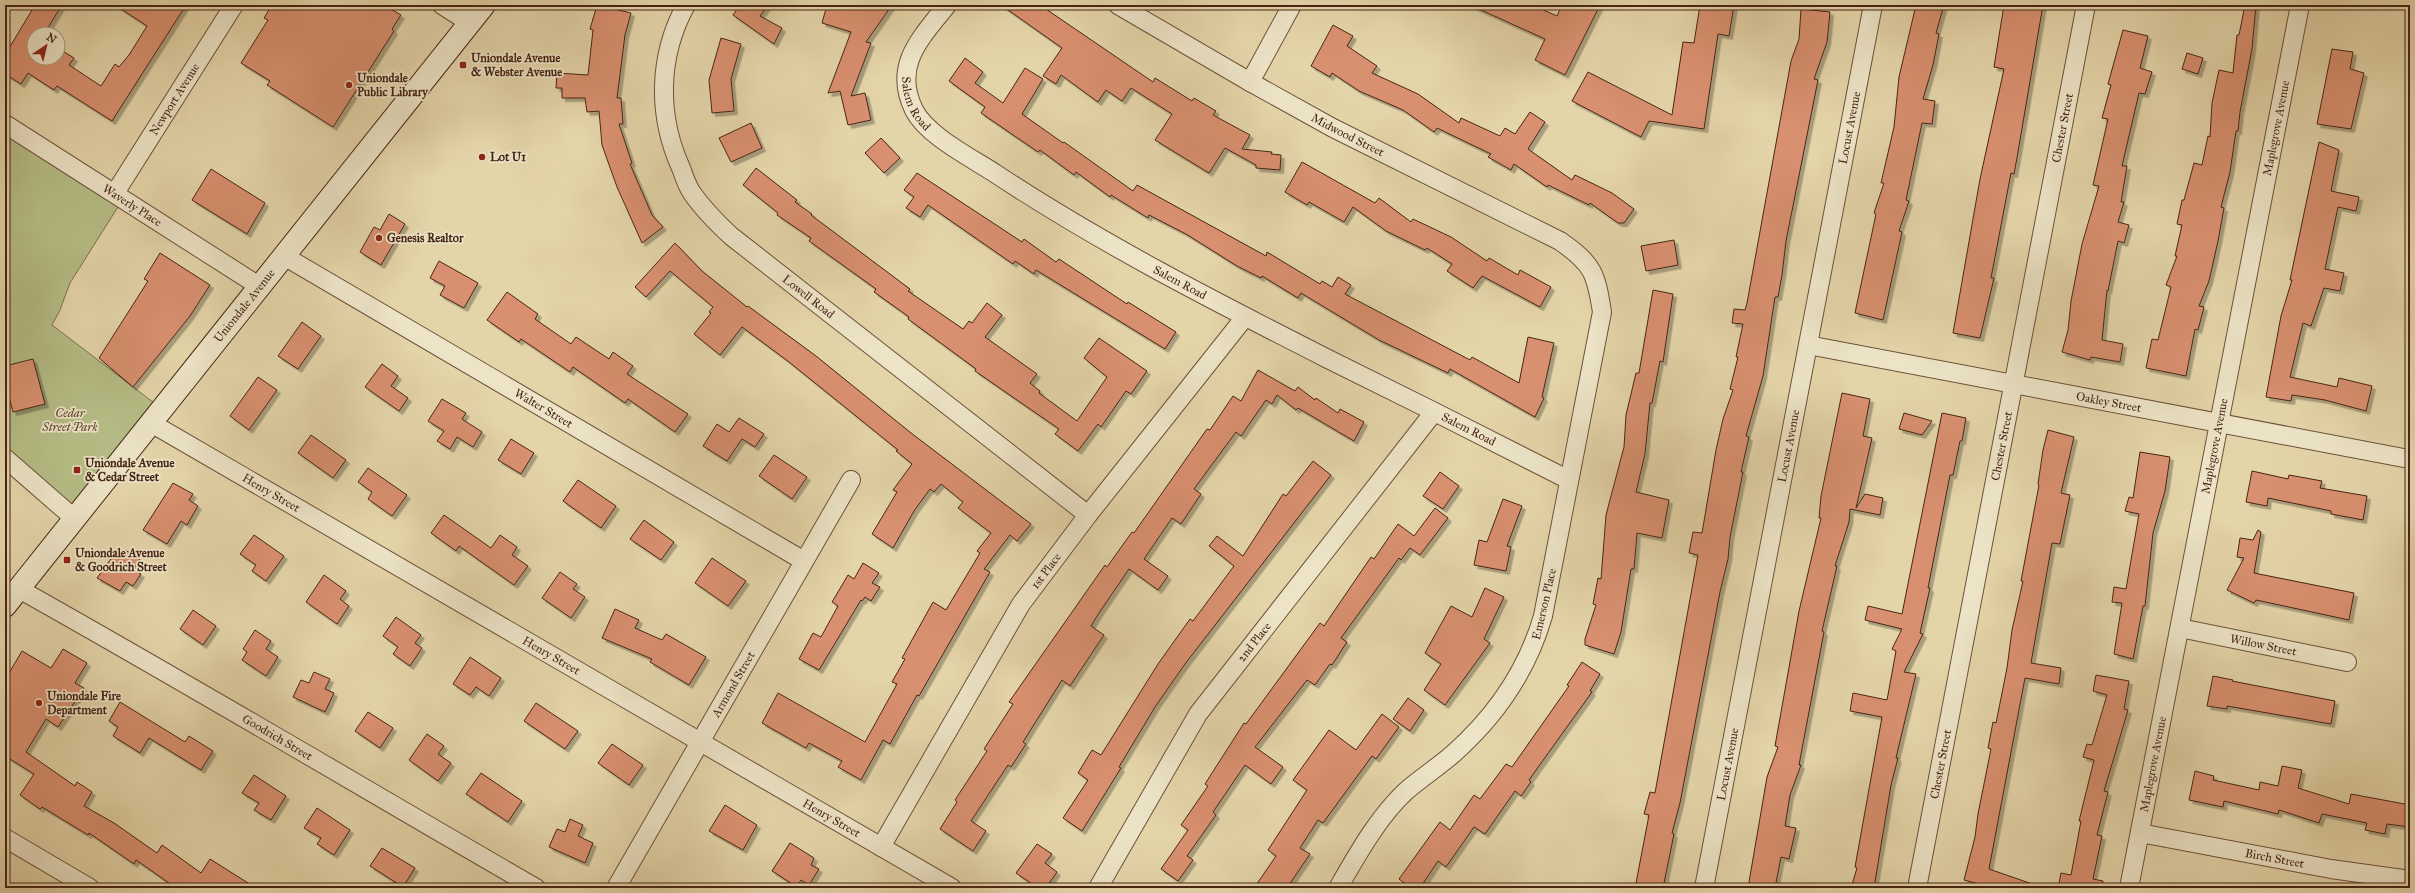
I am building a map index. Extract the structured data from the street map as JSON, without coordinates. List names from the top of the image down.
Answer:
{
  "streets": {
    "main road": ["Uniondale Avenue"],
    "street": [
      "Newport Avenue",
      "Salem Road",
      "Locust Avenue",
      "Chester Street",
      "Maplegrove Avenue",
      "Midwood Street",
      "Waverly Place",
      "Lowell Road",
      "Oakley Street",
      "Walter Street",
      "Henry Street",
      "1st Place",
      "Emerson Place",
      "2nd Place",
      "Willow Street",
      "Armond Street",
      "Goodrich Street",
      "Birch Street"
    ]
  },
  "crossings": [
    ["Newport Avenue", "Waverly Place"],
    ["Salem Road", "1st Place"],
    ["Salem Road", "Emerson Place"],
    ["Salem Road", "2nd Place"],
    ["Locust Avenue", "Oakley Street"],
    ["Chester Street", "Oakley Street"],
    ["Maplegrove Avenue", "Oakley Street"],
    ["Maplegrove Avenue", "Willow Street"],
    ["Maplegrove Avenue", "Birch Street"],
    ["Midwood Street", "Emerson Place"],
    ["Waverly Place", "Uniondale Avenue"],
    ["Lowell Road", "1st Place"],
    ["Uniondale Avenue", "Walter Street"],
    ["Uniondale Avenue", "Henry Street"],
    ["Uniondale Avenue", "Goodrich Street"],
    ["Walter Street", "Armond Street"],
    ["Henry Street", "1st Place"],
    ["Henry Street", "Armond Street"]
  ],
  "parks": ["Cedar Street Park"],
  "places": {
    "transit": ["Uniondale Avenue & Webster Avenue", "Uniondale Avenue & Cedar Street", "Uniondale Avenue & Goodrich Street"],
    "other": [
      "Uniondale Public Library",
      "Lot U1",
      "Genesis Realtor",
      "Uniondale Fire Department"
    ]
  },
  "north": "top right"
}
